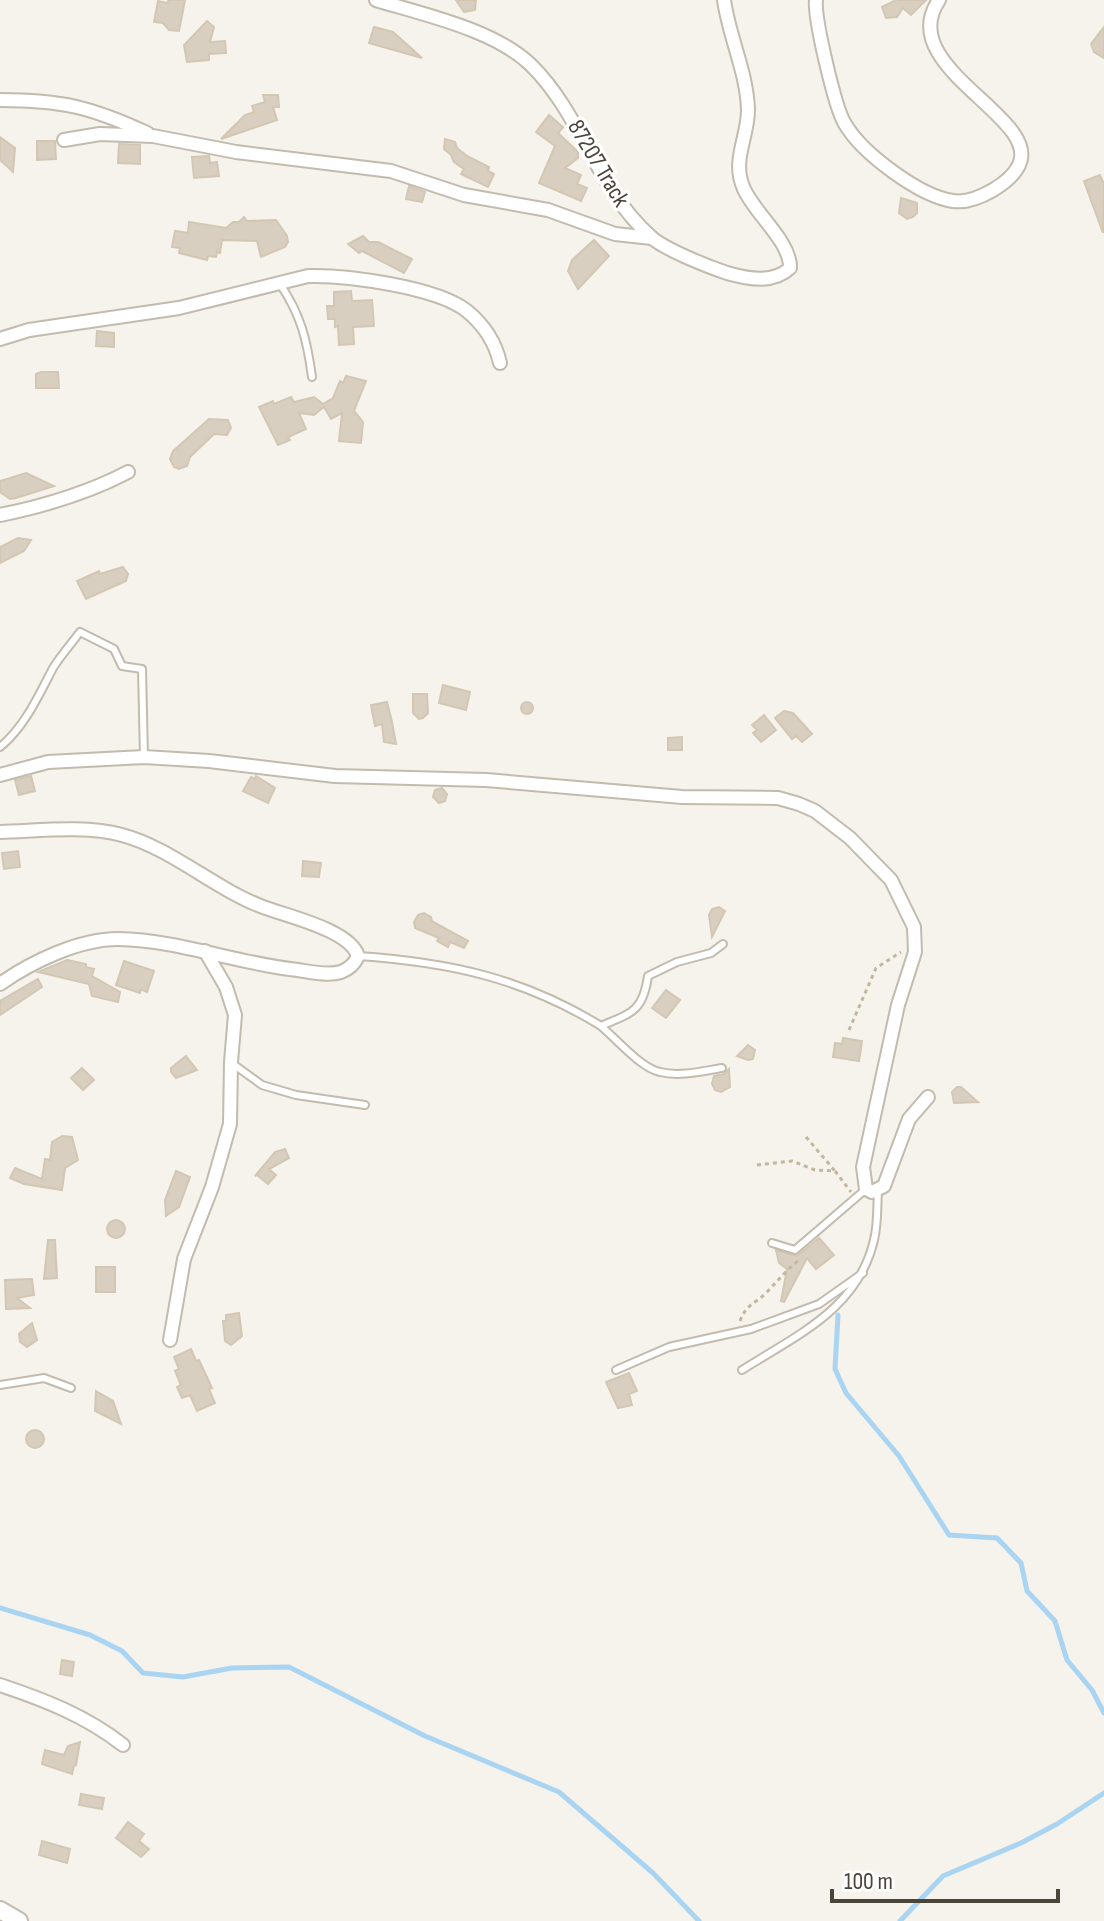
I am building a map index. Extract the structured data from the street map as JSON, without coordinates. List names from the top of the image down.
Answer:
{
  "streets": {
    "street": ["87207 Track"]
  },
  "scale_bar": "100 m"
}
